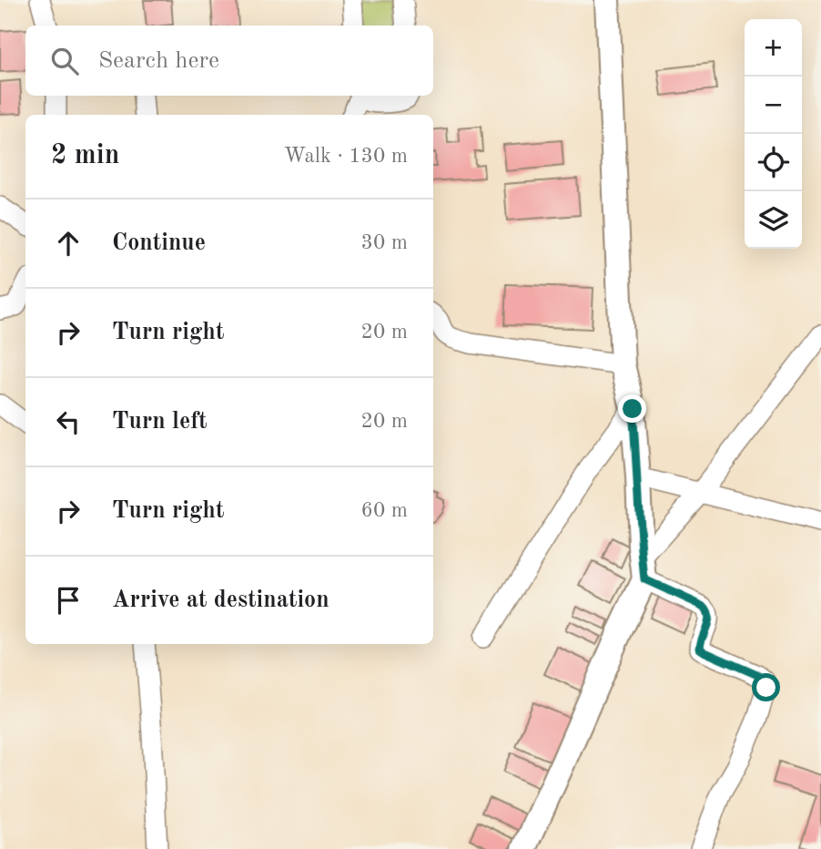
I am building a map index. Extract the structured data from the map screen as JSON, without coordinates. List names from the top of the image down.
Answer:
{
  "page": {
    "map_buttons": ["+", "−"],
    "search": "Search here",
    "heading": ["2 min", "Walk · 130 m"],
    "list": [
      ["Continue", "30 m"],
      ["Turn right", "20 m"],
      ["Turn left", "20 m"],
      ["Turn right", "60 m"],
      "Arrive at destination"
    ]
  }
}
